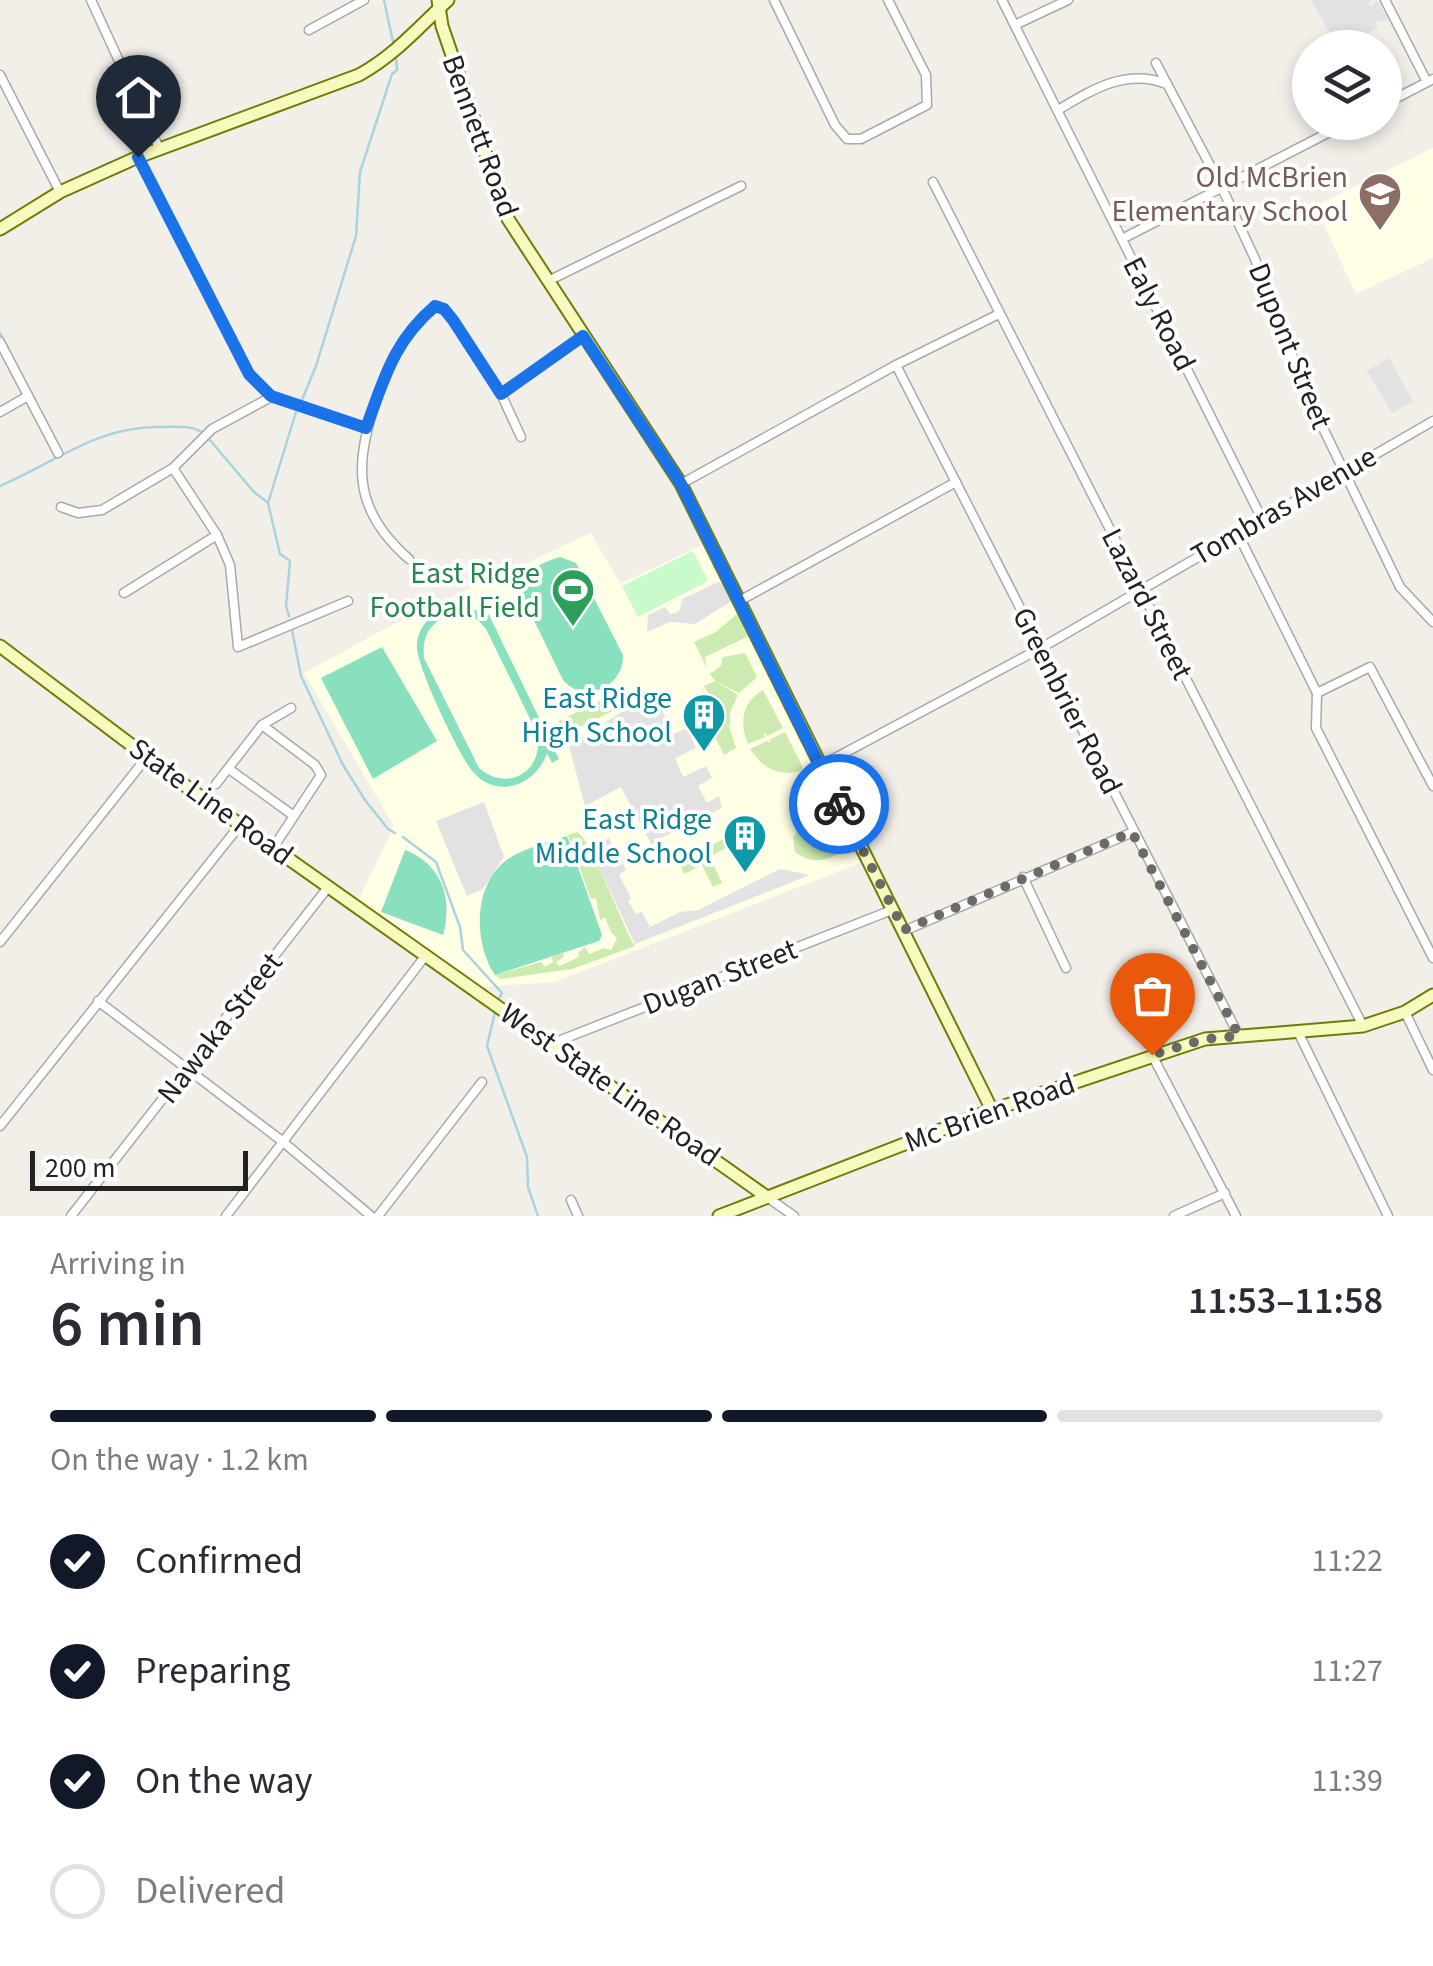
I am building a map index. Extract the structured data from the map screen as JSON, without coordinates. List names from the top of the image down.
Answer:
{
  "streets": {
    "street": [
      "Bennett Road",
      "Ealy Road",
      "Dupont Street",
      "Tombras Avenue",
      "Lazard Street",
      "Greenbrier Road",
      "State Line Road",
      "Dugan Street",
      "Nawaka Street",
      "West State Line Road",
      "Mc Brien Road"
    ]
  },
  "crossings": [
    ["Bennett Road", "Tombras Avenue"],
    ["Bennett Road", "Dugan Street"],
    ["Bennett Road", "Mc Brien Road"],
    ["Ealy Road", "Tombras Avenue"],
    ["Dupont Street", "Tombras Avenue"],
    ["Tombras Avenue", "Lazard Street"],
    ["Tombras Avenue", "Greenbrier Road"],
    ["Lazard Street", "Mc Brien Road"],
    ["Greenbrier Road", "Mc Brien Road"],
    ["State Line Road", "Nawaka Street"],
    ["State Line Road", "West State Line Road"],
    ["Dugan Street", "West State Line Road"],
    ["West State Line Road", "Mc Brien Road"]
  ],
  "places": {
    "school or university": ["Old McBrien Elementary School"],
    "sports": ["East Ridge Football Field"],
    "building": ["East Ridge High School", "East Ridge Middle School"]
  },
  "scale_bar": "200 m",
  "page": {
    "scale": "200 m",
    "heading": ["6 min", "Arriving in", "11:53–11:58"],
    "bar": "On the way · 1.2 km",
    "list": [
      ["Confirmed", "11:22"],
      ["Preparing", "11:27"],
      ["On the way", "11:39"],
      "Delivered"
    ]
  }
}
